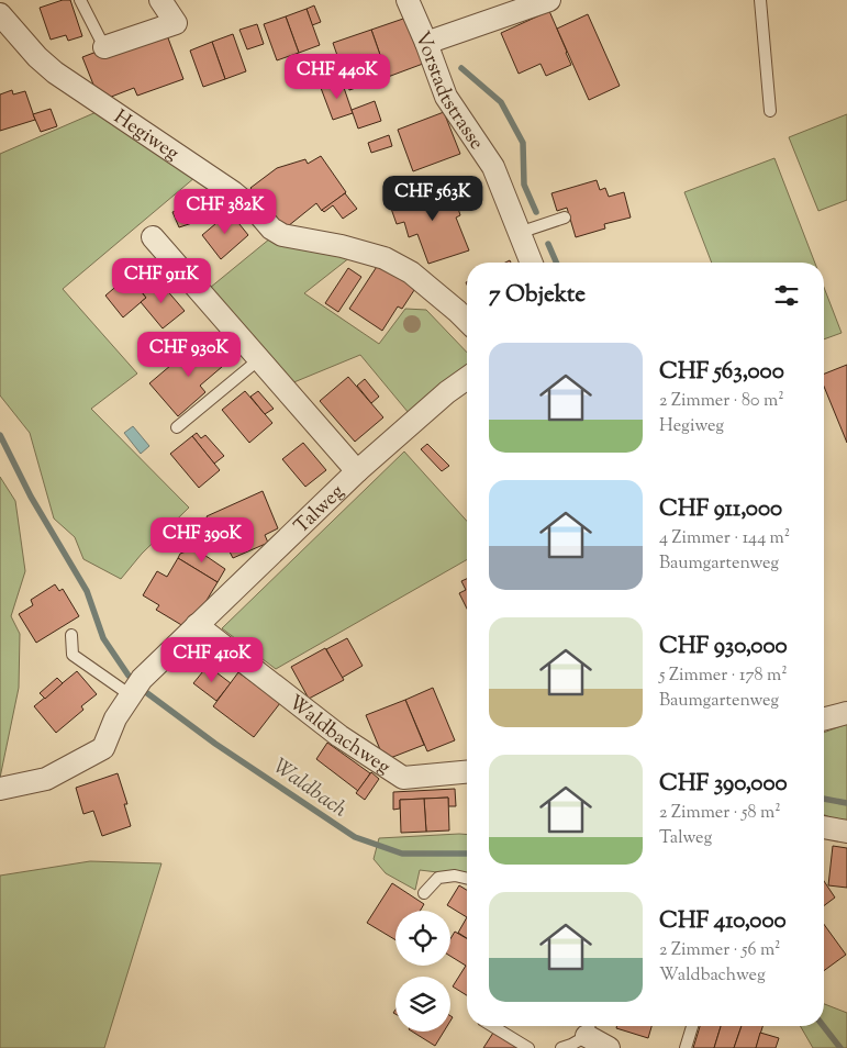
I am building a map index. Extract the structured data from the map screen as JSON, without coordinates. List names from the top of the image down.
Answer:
{
  "streets": {
    "street": [
      "Vorstadtstrasse",
      "Hegiweg",
      "Talweg",
      "Waldbachweg"
    ]
  },
  "crossings": [
    ["Talweg", "Waldbachweg"]
  ],
  "water": ["Waldbach"],
  "page": {
    "price": [
      "CHF 440K",
      "CHF 563K",
      "CHF 382K",
      "CHF 911K",
      "CHF 930K",
      "CHF 390K",
      "CHF 410K"
    ],
    "heading": "7 Objekte",
    "list": [
      {
        "name": "CHF 563,000",
        "note": "2 Zimmer · 80 m² · Hegiweg"
      },
      {
        "name": "CHF 911,000",
        "note": "4 Zimmer · 144 m² · Baumgartenweg"
      },
      {
        "name": "CHF 930,000",
        "note": "5 Zimmer · 178 m² · Baumgartenweg"
      },
      {
        "name": "CHF 390,000",
        "note": "2 Zimmer · 58 m² · Talweg"
      },
      {
        "name": "CHF 410,000",
        "note": "2 Zimmer · 56 m² · Waldbachweg"
      }
    ]
  }
}
